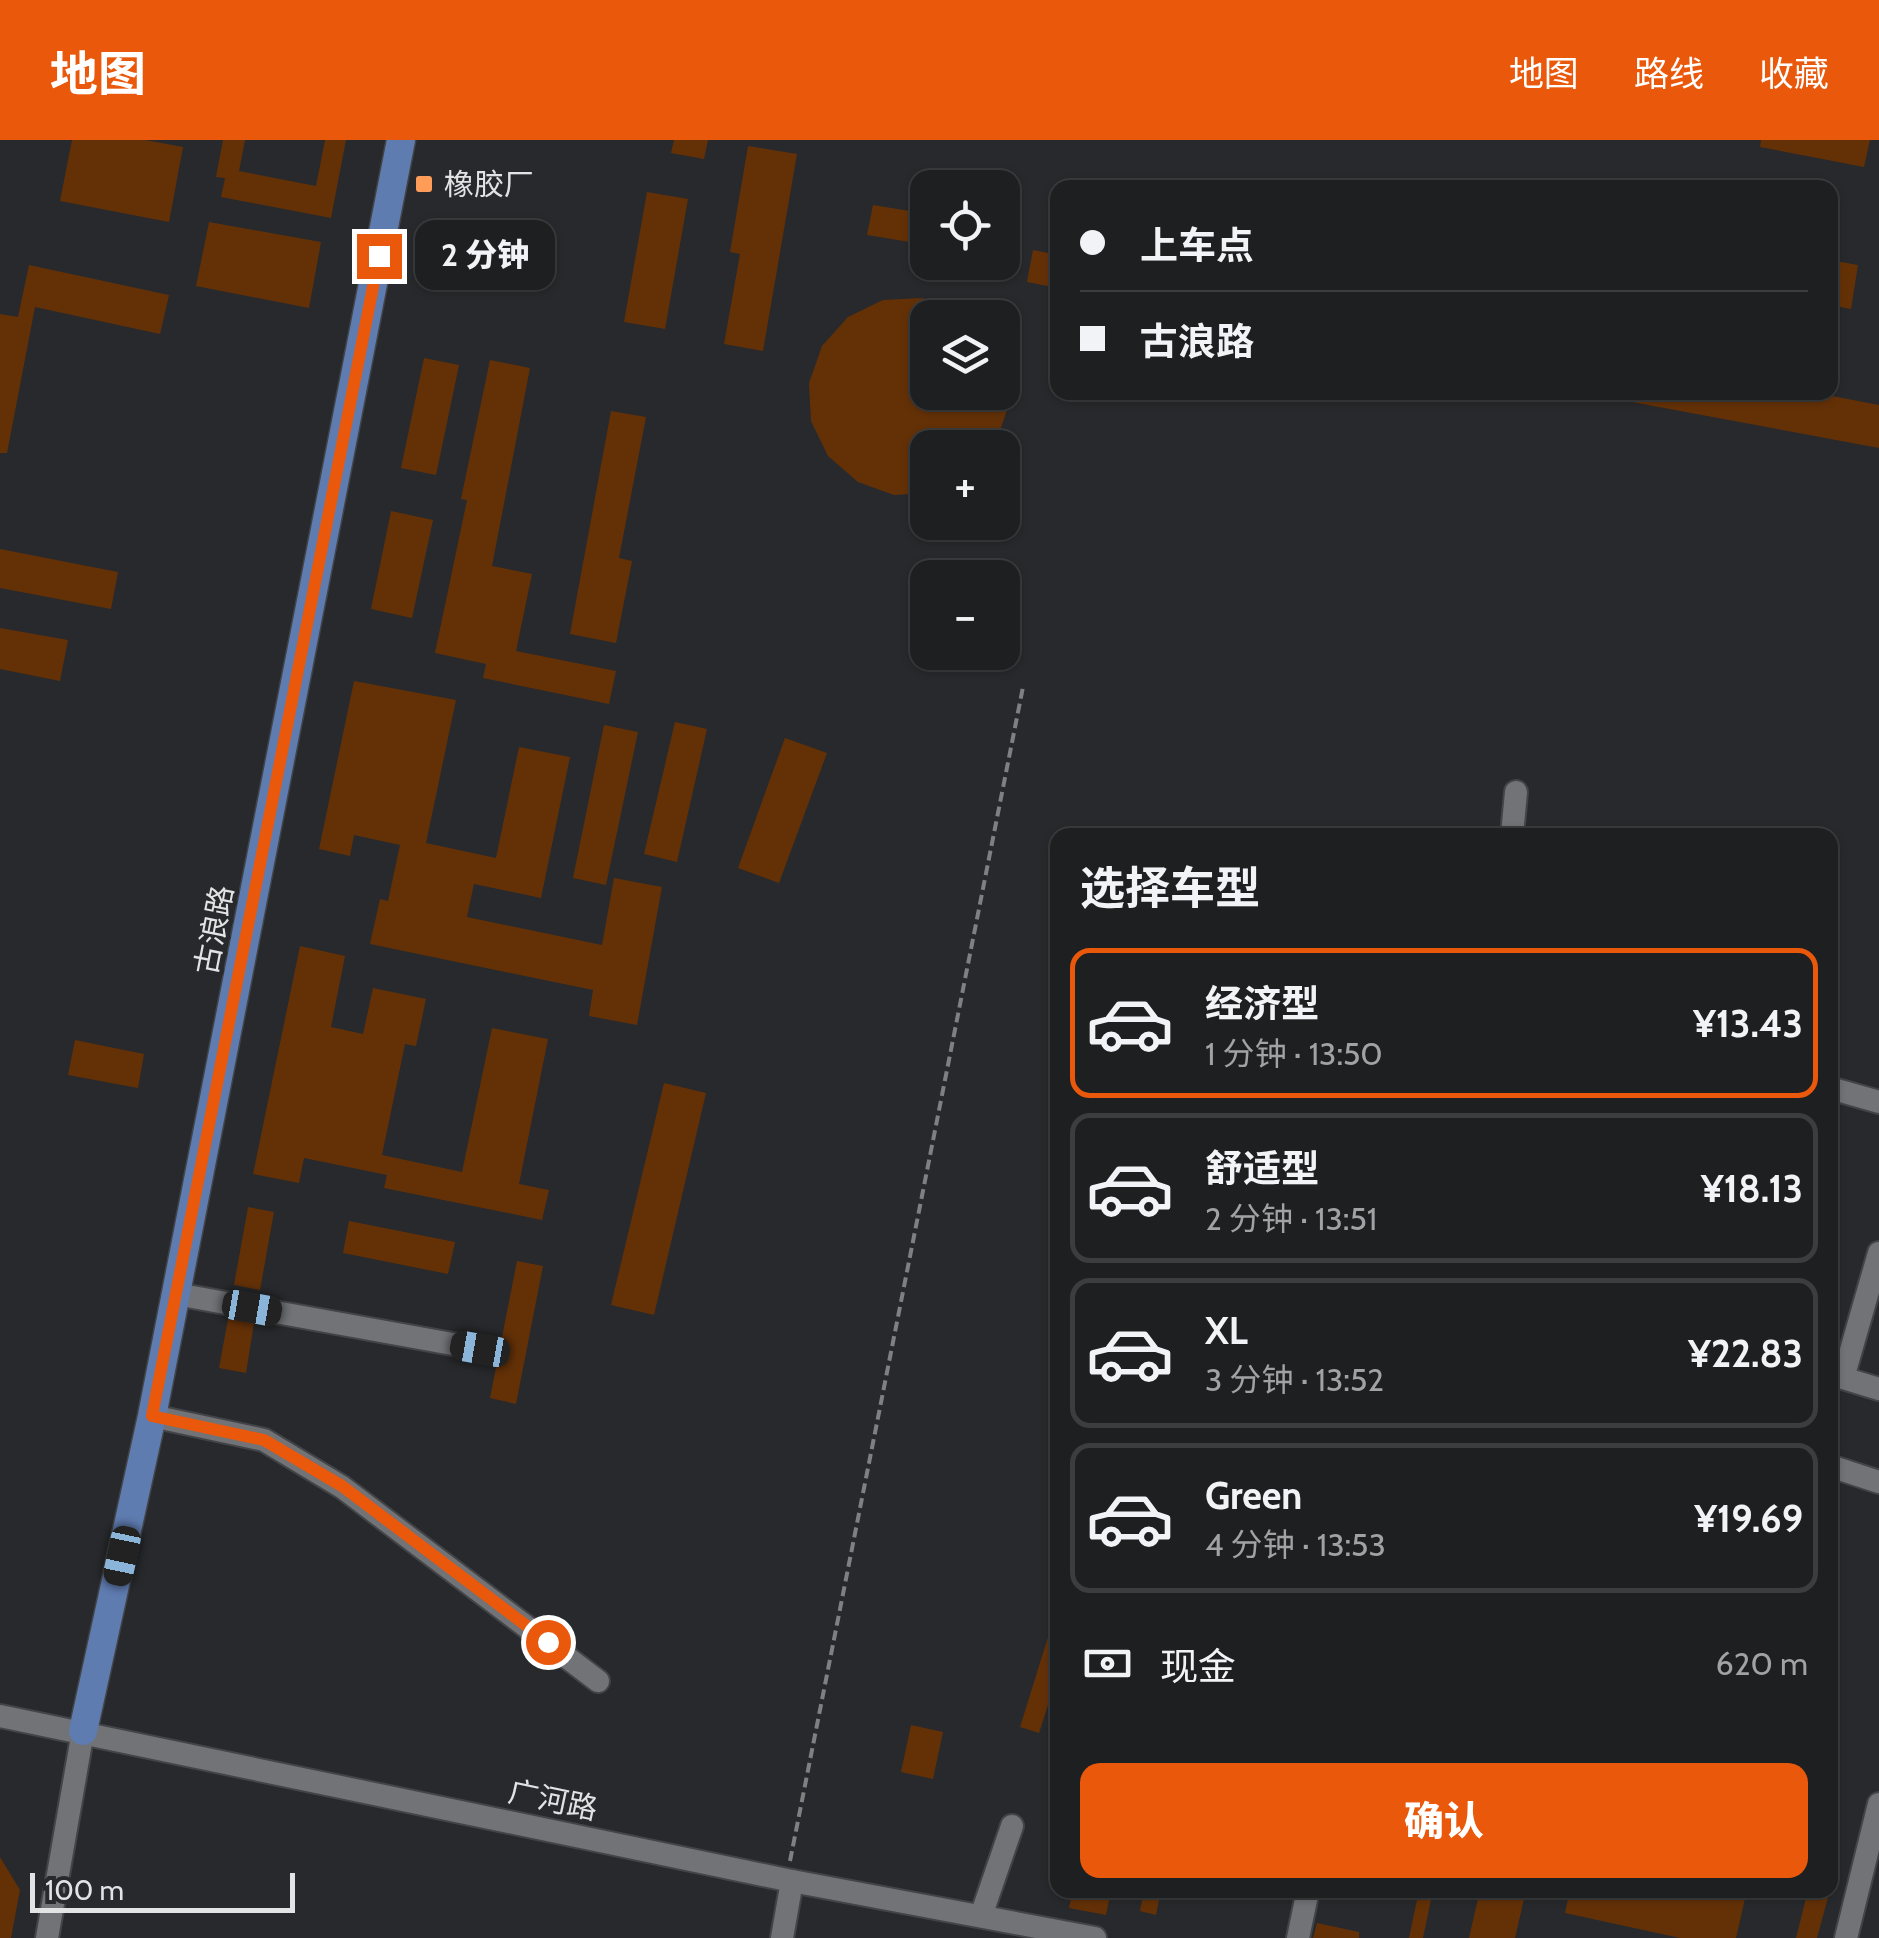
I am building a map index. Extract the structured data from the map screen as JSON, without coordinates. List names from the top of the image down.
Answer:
{
  "streets": {
    "main road": ["古浪路"],
    "street": ["广河路"]
  },
  "crossings": [
    ["古浪路", "广河路"]
  ],
  "places": {
    "transit": ["橡胶厂"]
  },
  "scale_bar": "100 m",
  "page": {
    "header": "地图",
    "nav": ["地图", "路线", "收藏"],
    "map_buttons": ["+", "−"],
    "banner": ["上车点", "古浪路"],
    "bubble": "2 分钟",
    "heading": "选择车型",
    "list": [
      {
        "name": "经济型",
        "note": "1 分钟 · 13:50",
        "value": "¥13.43"
      },
      {
        "name": "舒适型",
        "note": "2 分钟 · 13:51",
        "value": "¥18.13"
      },
      {
        "name": "XL",
        "note": "3 分钟 · 13:52",
        "value": "¥22.83"
      },
      {
        "name": "Green",
        "note": "4 分钟 · 13:53",
        "value": "¥19.69"
      }
    ],
    "pay": ["现金", "620 m"],
    "buttons": "确认",
    "scale": "100 m"
  }
}
